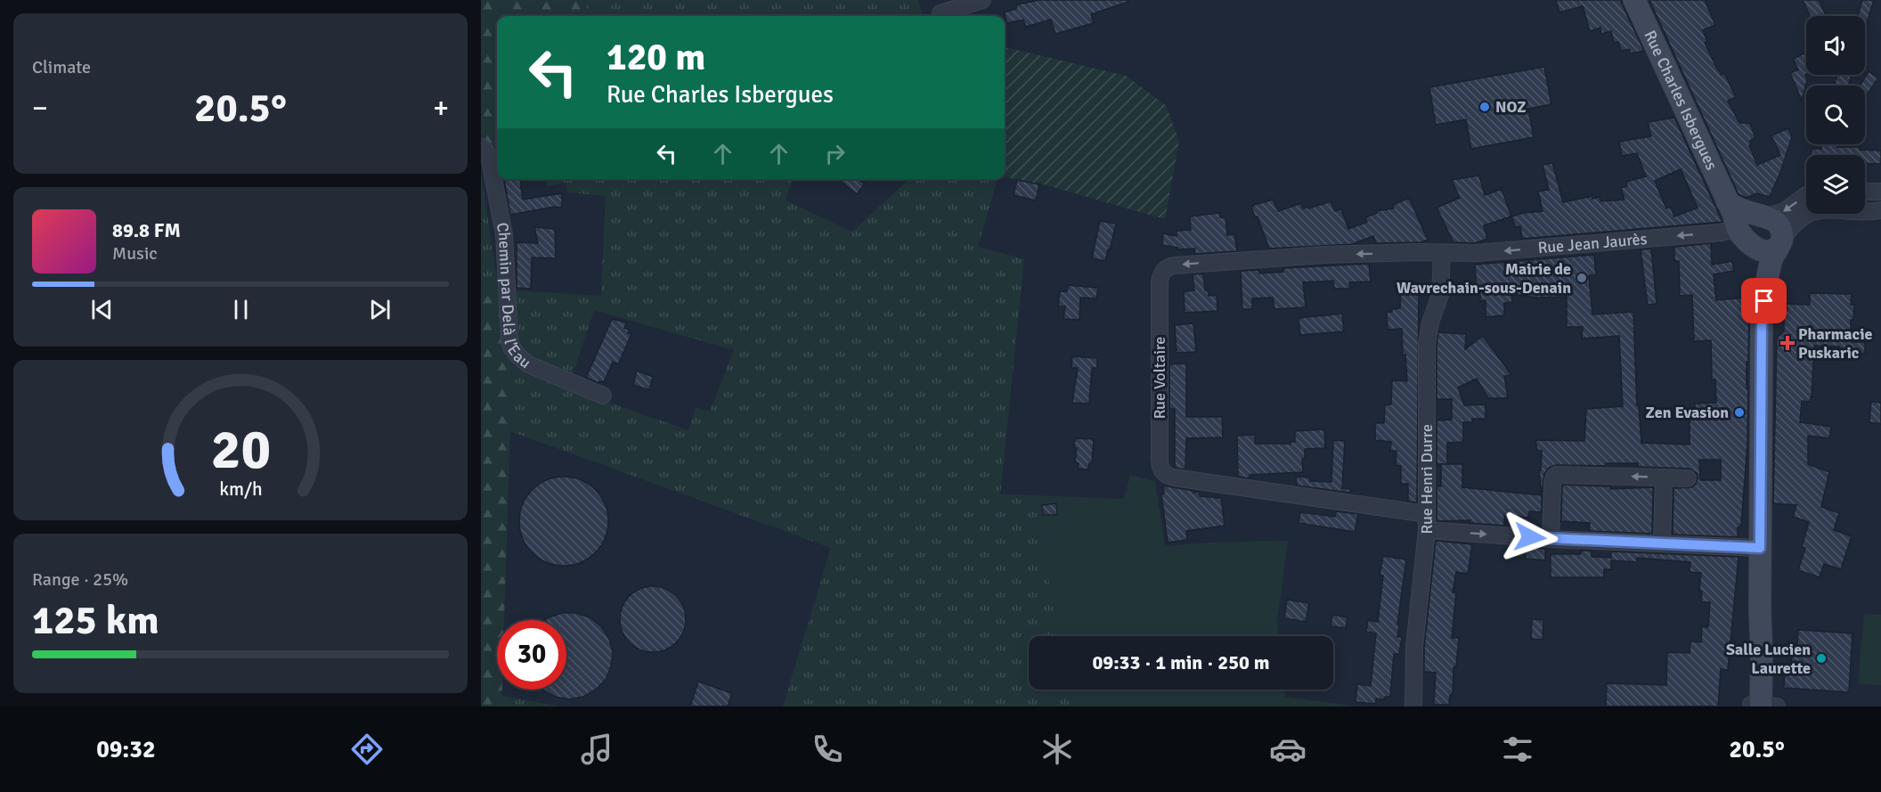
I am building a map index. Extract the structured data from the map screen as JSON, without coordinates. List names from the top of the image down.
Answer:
{
  "streets": {
    "main road": ["Rue Charles Isbergues"],
    "street": [
      "Rue Jean Jaurès",
      "Chemin par Delà l'Eau",
      "Rue Voltaire",
      "Rue Henri Durre"
    ]
  },
  "crossings": [
    ["Rue Charles Isbergues", "Rue Jean Jaurès"],
    ["Rue Charles Isbergues", "Rue Voltaire"],
    ["Rue Jean Jaurès", "Rue Voltaire"],
    ["Rue Jean Jaurès", "Rue Henri Durre"],
    ["Rue Voltaire", "Rue Henri Durre"]
  ],
  "one_way": ["Rue Jean Jaurès"],
  "places": {
    "other": [
      "NOZ",
      "Mairie de Wavrechain-sous-Denain",
      "Zen Evasion",
      "Salle Lucien Laurette"
    ],
    "health": ["Pharmacie Puskaric"]
  },
  "page": {
    "tile": [
      "Climate",
      ["Range · 25%", "125 km"]
    ],
    "turn": ["120 m", "Rue Charles Isbergues"],
    "heat": ["−", "20.5°", "+"],
    "song": ["89.8 FM", "Music"],
    "limit": "30",
    "trip": "09:33 · 1 min · 250 m",
    "tabs": ["09:32", "20.5°"],
    "gauge": ["20", "km/h"]
  }
}
